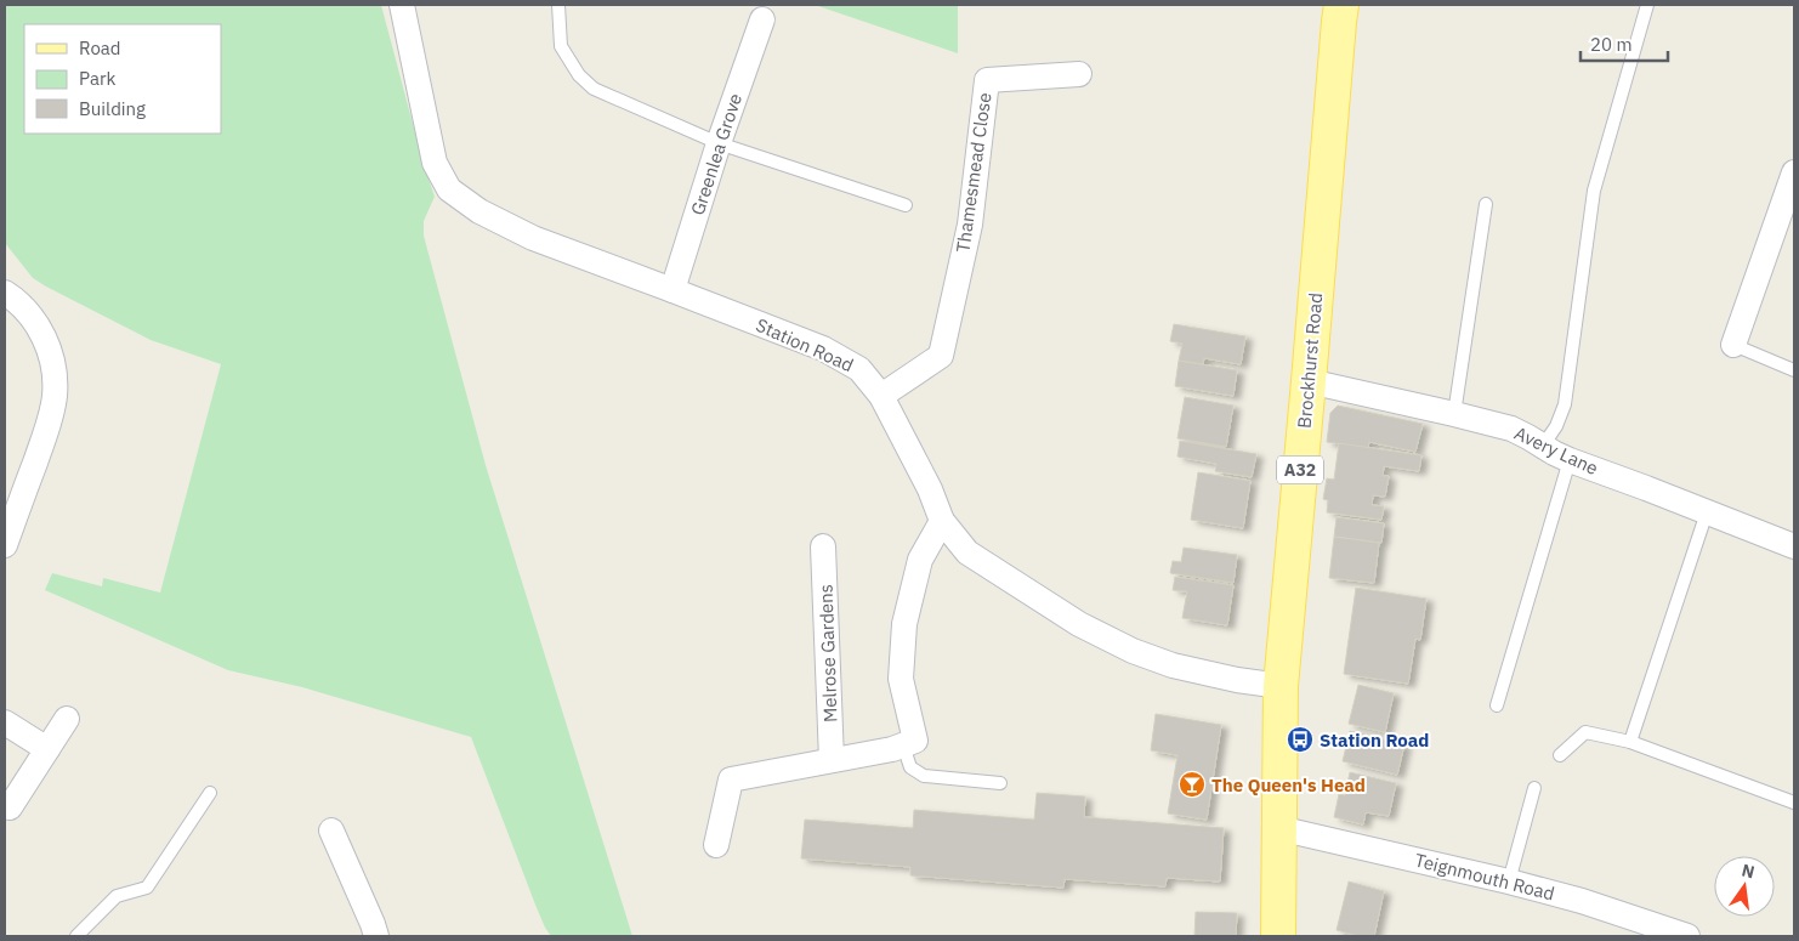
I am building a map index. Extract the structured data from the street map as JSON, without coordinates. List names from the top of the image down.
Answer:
{
  "streets": {
    "main road": ["Brockhurst Road", "A32"],
    "street": [
      "Greenlea Grove",
      "Thamesmead Close",
      "Station Road",
      "Avery Lane",
      "Melrose Gardens",
      "Teignmouth Road"
    ]
  },
  "crossings": [
    ["Greenlea Grove", "Station Road"],
    ["Thamesmead Close", "Station Road"],
    ["Station Road", "Brockhurst Road"],
    ["Brockhurst Road", "Avery Lane"],
    ["Brockhurst Road", "Teignmouth Road"]
  ],
  "places": {
    "bus stop": ["Station Road"],
    "bar": ["The Queen's Head"]
  },
  "legend": ["Road", "Park", "Building"],
  "scale_bar": "20 m",
  "north": "top"
}
